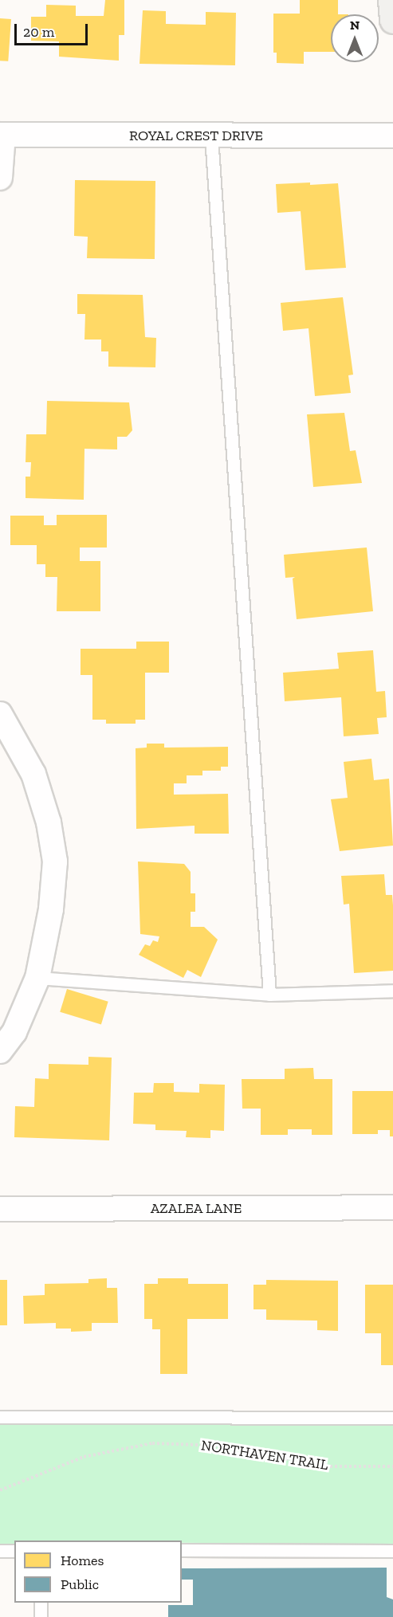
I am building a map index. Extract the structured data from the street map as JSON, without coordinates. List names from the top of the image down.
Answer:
{
  "streets": {
    "street": ["ROYAL CREST DRIVE", "AZALEA LANE"],
    "path": ["NORTHAVEN TRAIL"]
  },
  "legend": ["Homes", "Public"],
  "scale_bar": "20 m",
  "north": "top"
}
